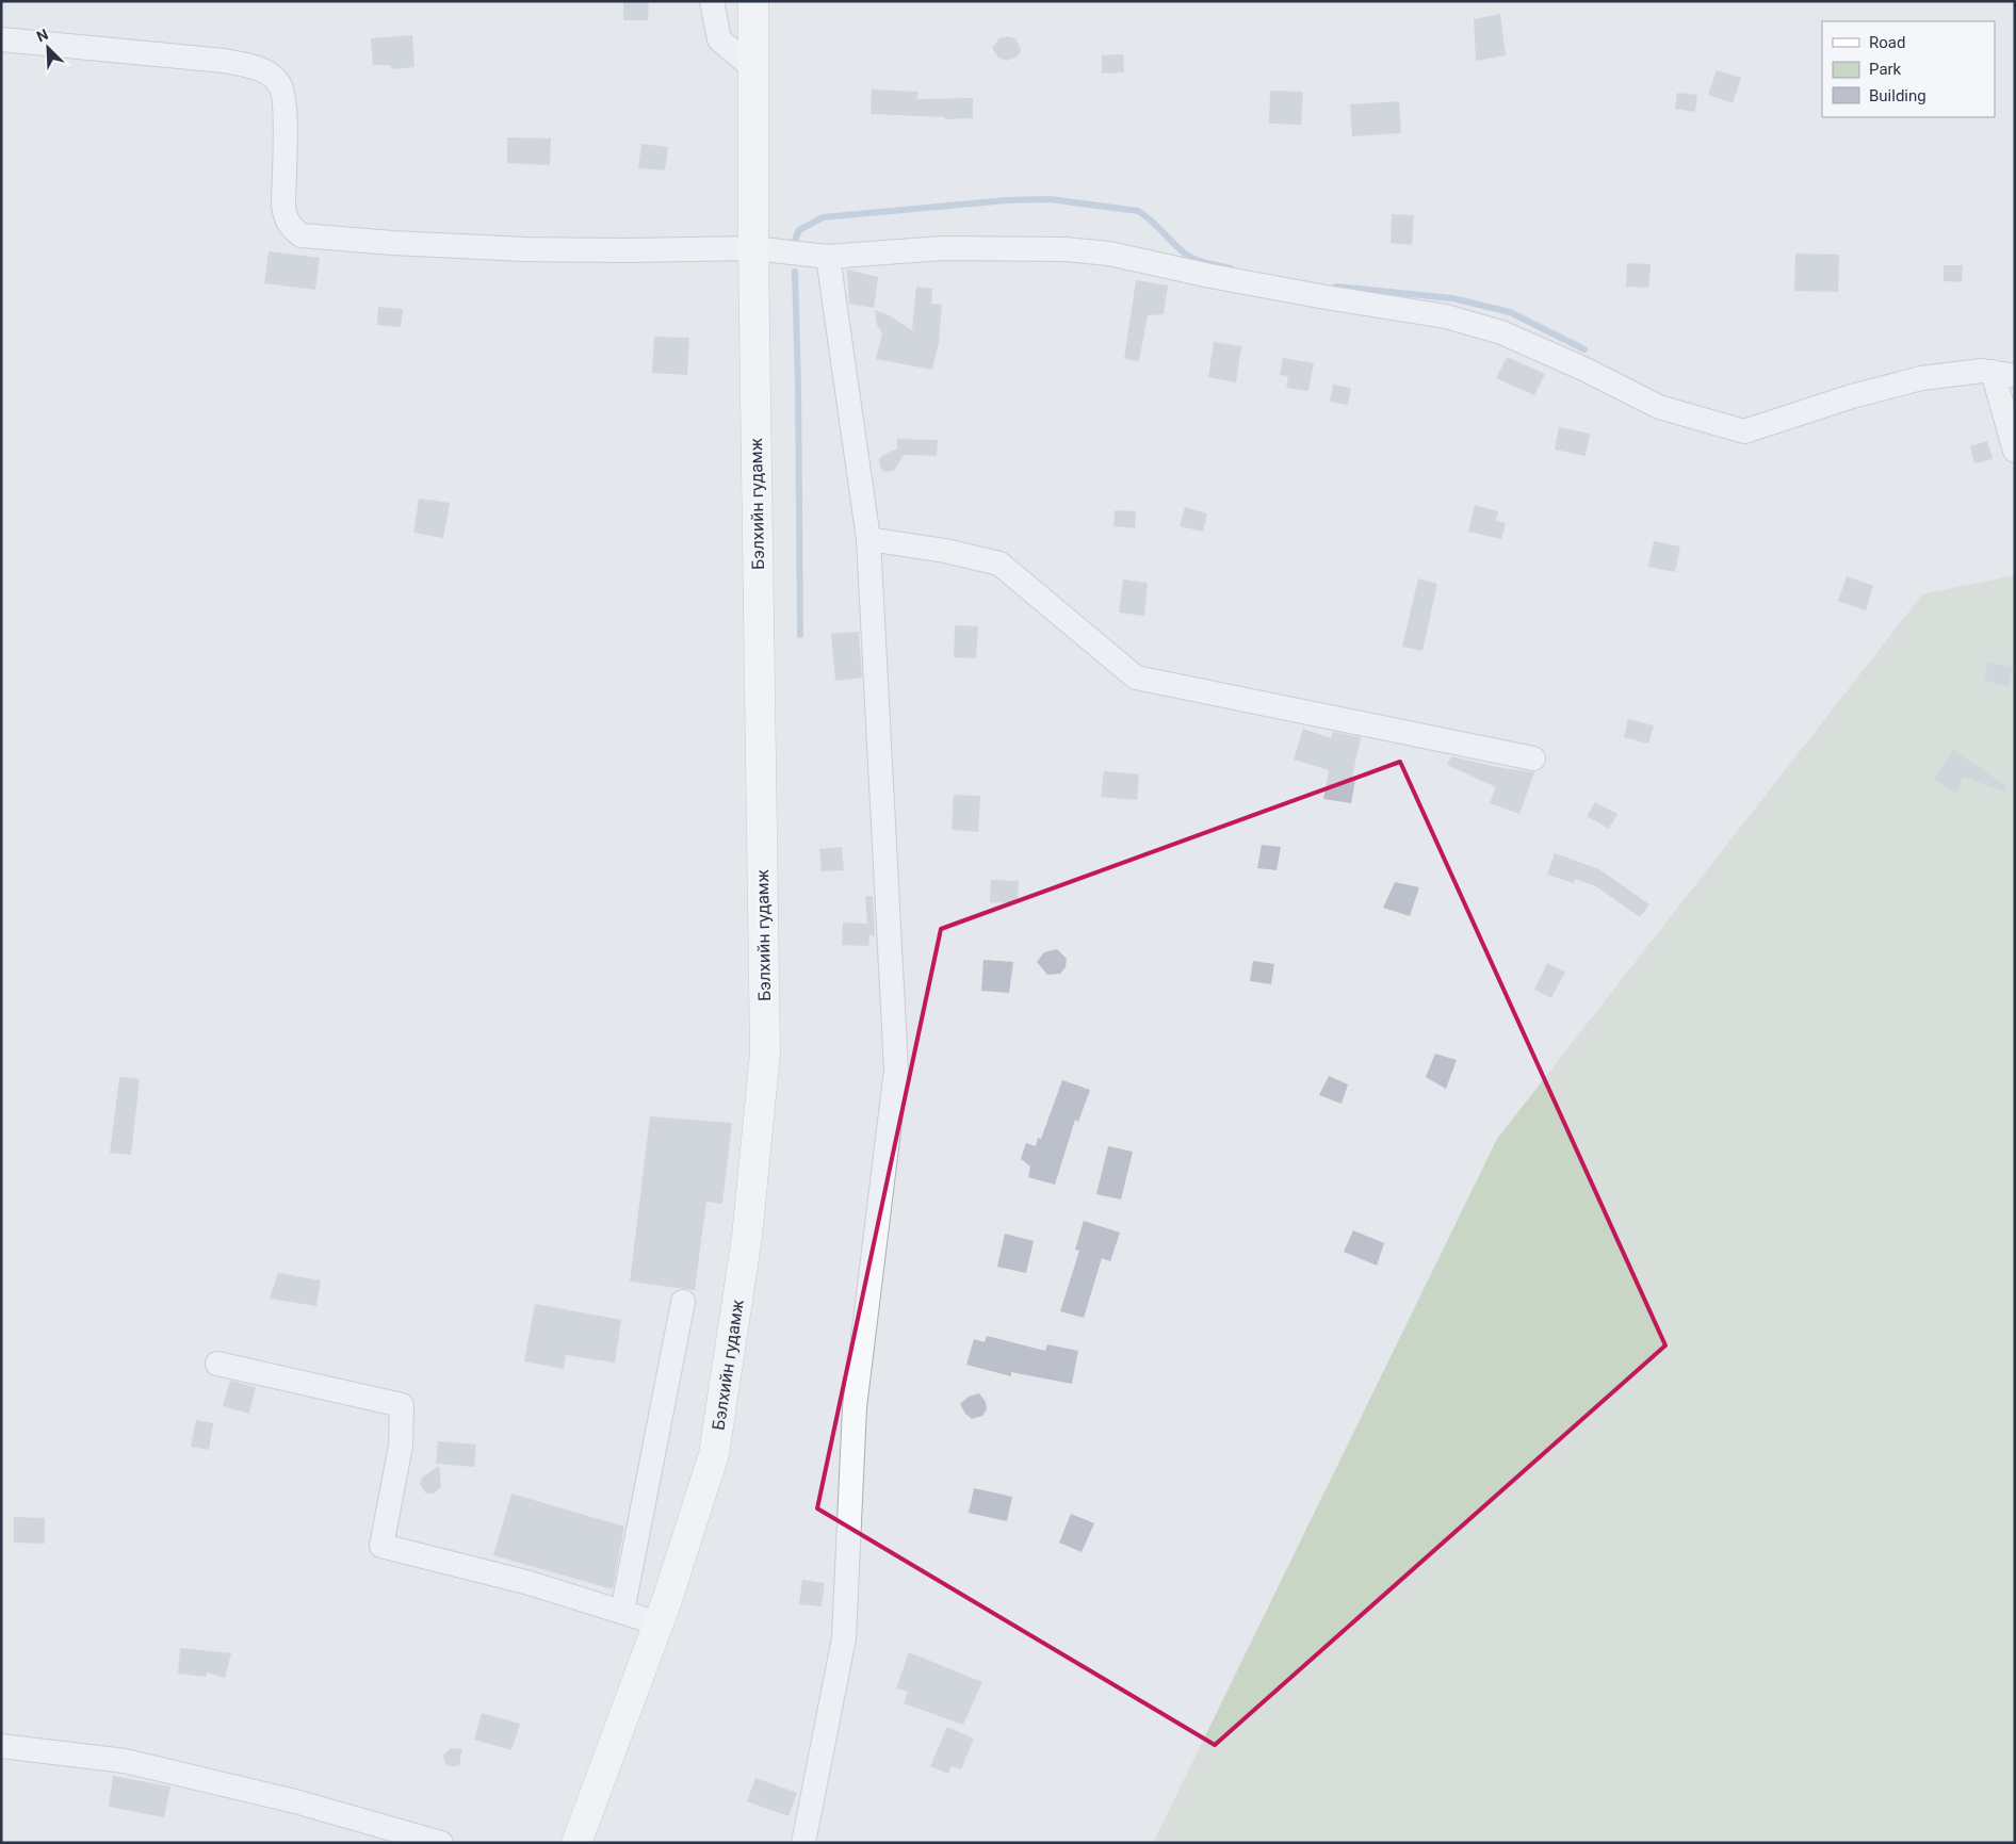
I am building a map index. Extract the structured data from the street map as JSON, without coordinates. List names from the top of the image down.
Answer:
{
  "streets": {
    "main road": ["Бэлхийн гудамж"]
  },
  "legend": ["Road", "Park", "Building"],
  "north": "top left"
}
